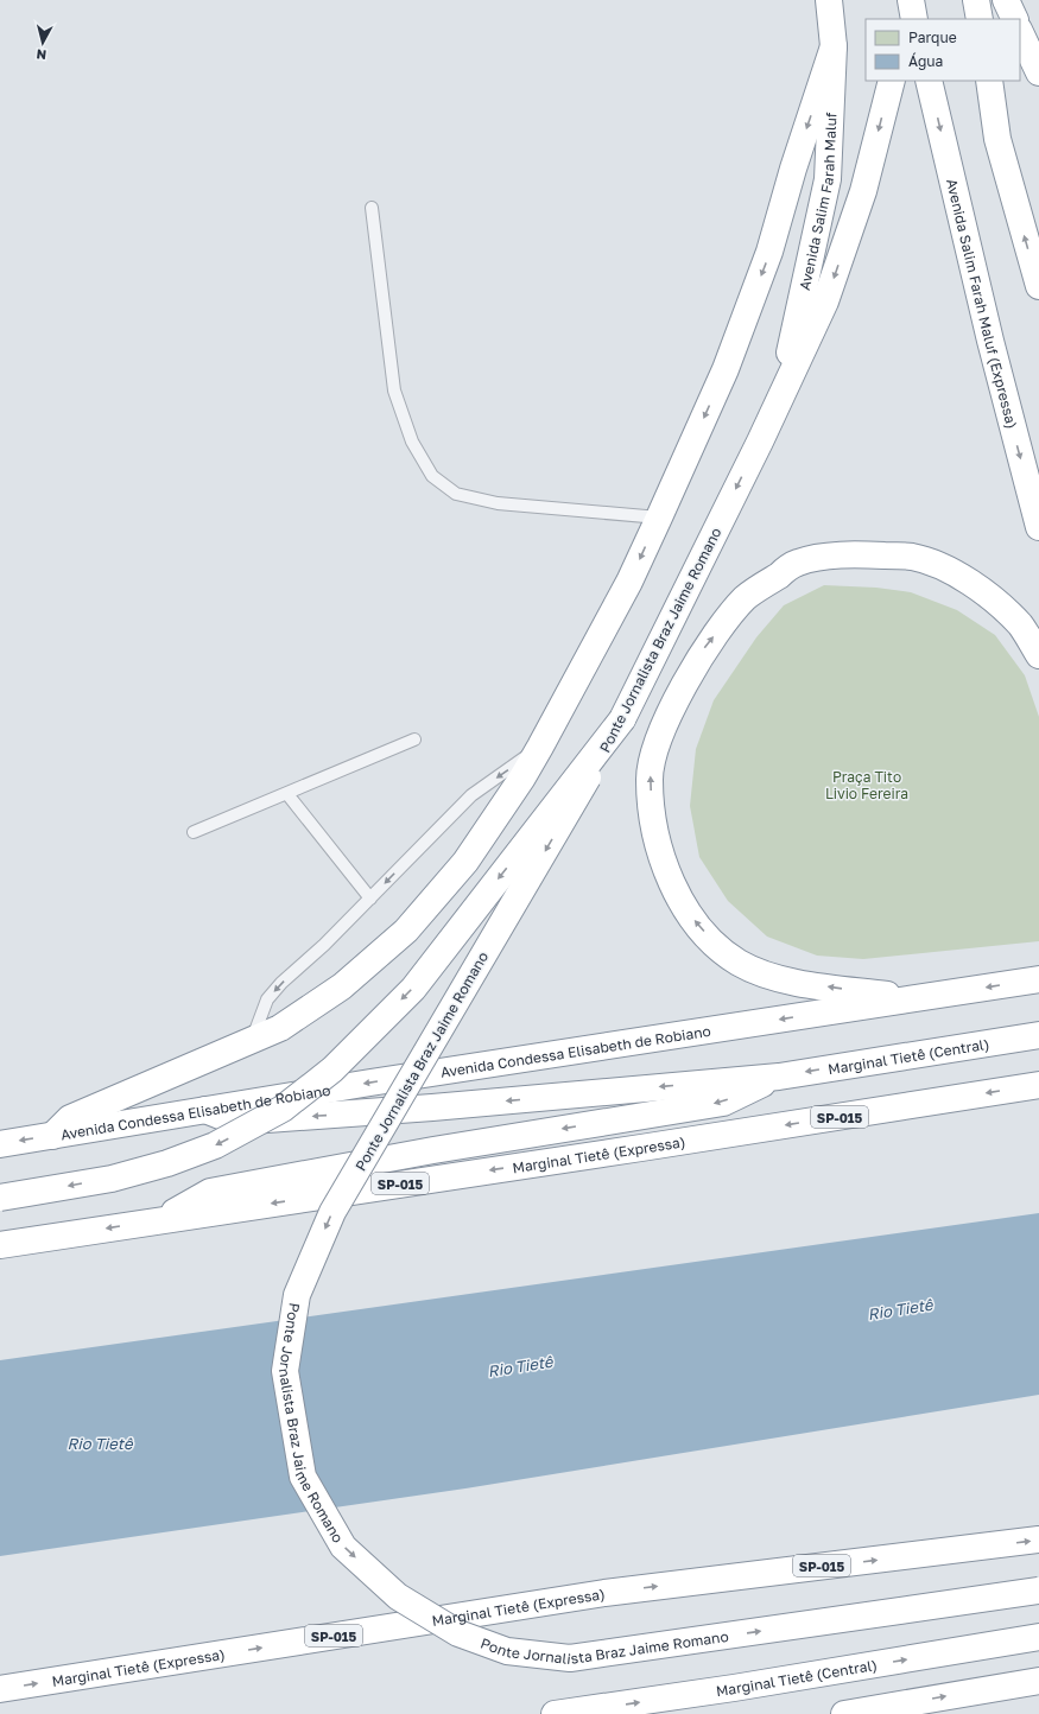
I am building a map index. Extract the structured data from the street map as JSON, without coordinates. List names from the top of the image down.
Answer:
{
  "streets": {
    "highway": [
      "Avenida Salim Farah Maluf",
      "Avenida Salim Farah Maluf (Expressa)",
      "Ponte Jornalista Braz Jaime Romano",
      "Avenida Condessa Elisabeth de Robiano",
      "Marginal Tietê (Central)",
      "SP-015",
      "Marginal Tietê (Expressa)"
    ]
  },
  "crossings": [
    ["Avenida Salim Farah Maluf", "Ponte Jornalista Braz Jaime Romano"],
    ["Marginal Tietê (Central)", "Marginal Tietê (Expressa)"]
  ],
  "water": ["Rio Tietê"],
  "parks": ["Praça Tito Livio Fereira"],
  "legend": ["Parque", "Água"],
  "north": "bottom"
}
